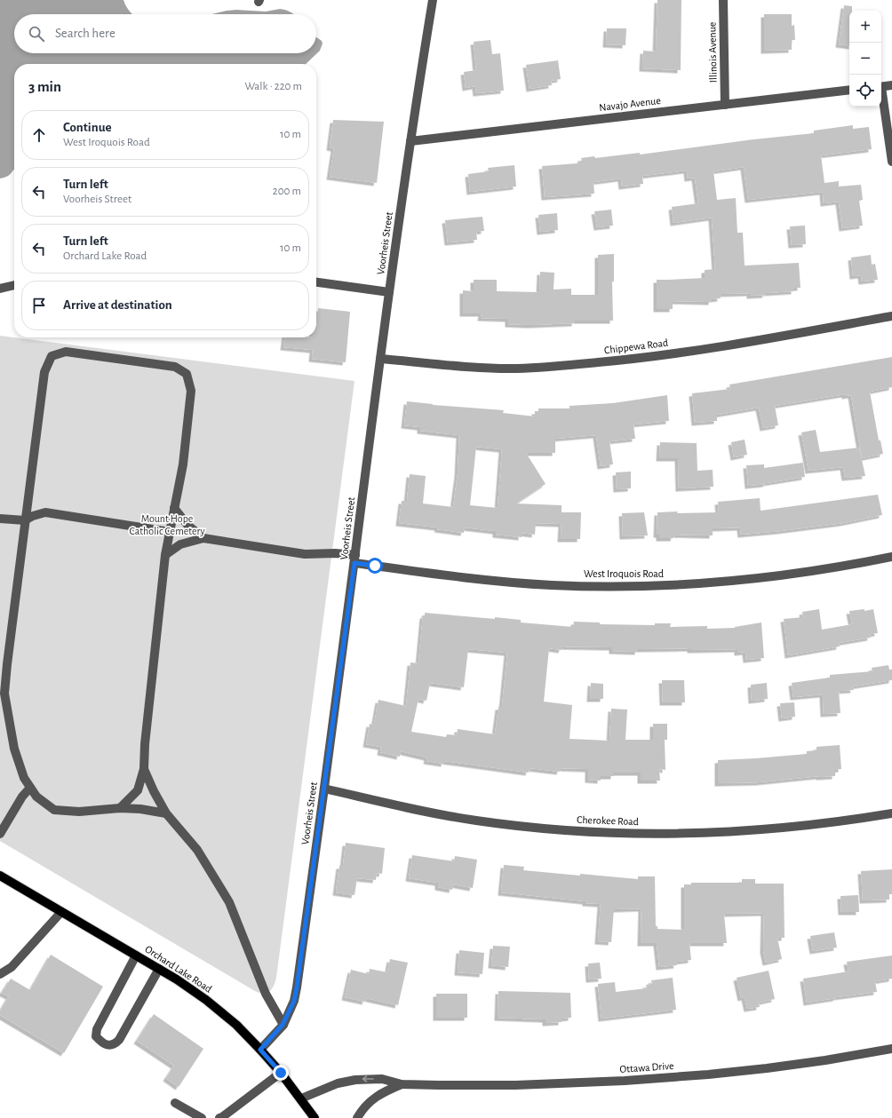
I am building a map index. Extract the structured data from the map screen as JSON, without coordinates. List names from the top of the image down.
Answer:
{
  "streets": {
    "main road": ["Orchard Lake Road"],
    "street": [
      "Illinois Avenue",
      "Navajo Avenue",
      "Voorheis Street",
      "Chippewa Road",
      "West Iroquois Road",
      "Cherokee Road",
      "Ottawa Drive"
    ]
  },
  "crossings": [
    ["Illinois Avenue", "Navajo Avenue"],
    ["Navajo Avenue", "Voorheis Street"],
    ["Voorheis Street", "Chippewa Road"],
    ["Voorheis Street", "West Iroquois Road"],
    ["Voorheis Street", "Cherokee Road"],
    ["Voorheis Street", "Orchard Lake Road"],
    ["Orchard Lake Road", "Ottawa Drive"]
  ],
  "parks": ["Mount Hope Catholic Cemetery"],
  "page": {
    "map_buttons": ["+", "−"],
    "search": "Search here",
    "heading": ["3 min", "Walk · 220 m"],
    "list": [
      ["Continue", "West Iroquois Road", "10 m"],
      ["Turn left", "Voorheis Street", "200 m"],
      ["Turn left", "Orchard Lake Road", "10 m"],
      "Arrive at destination"
    ]
  }
}
